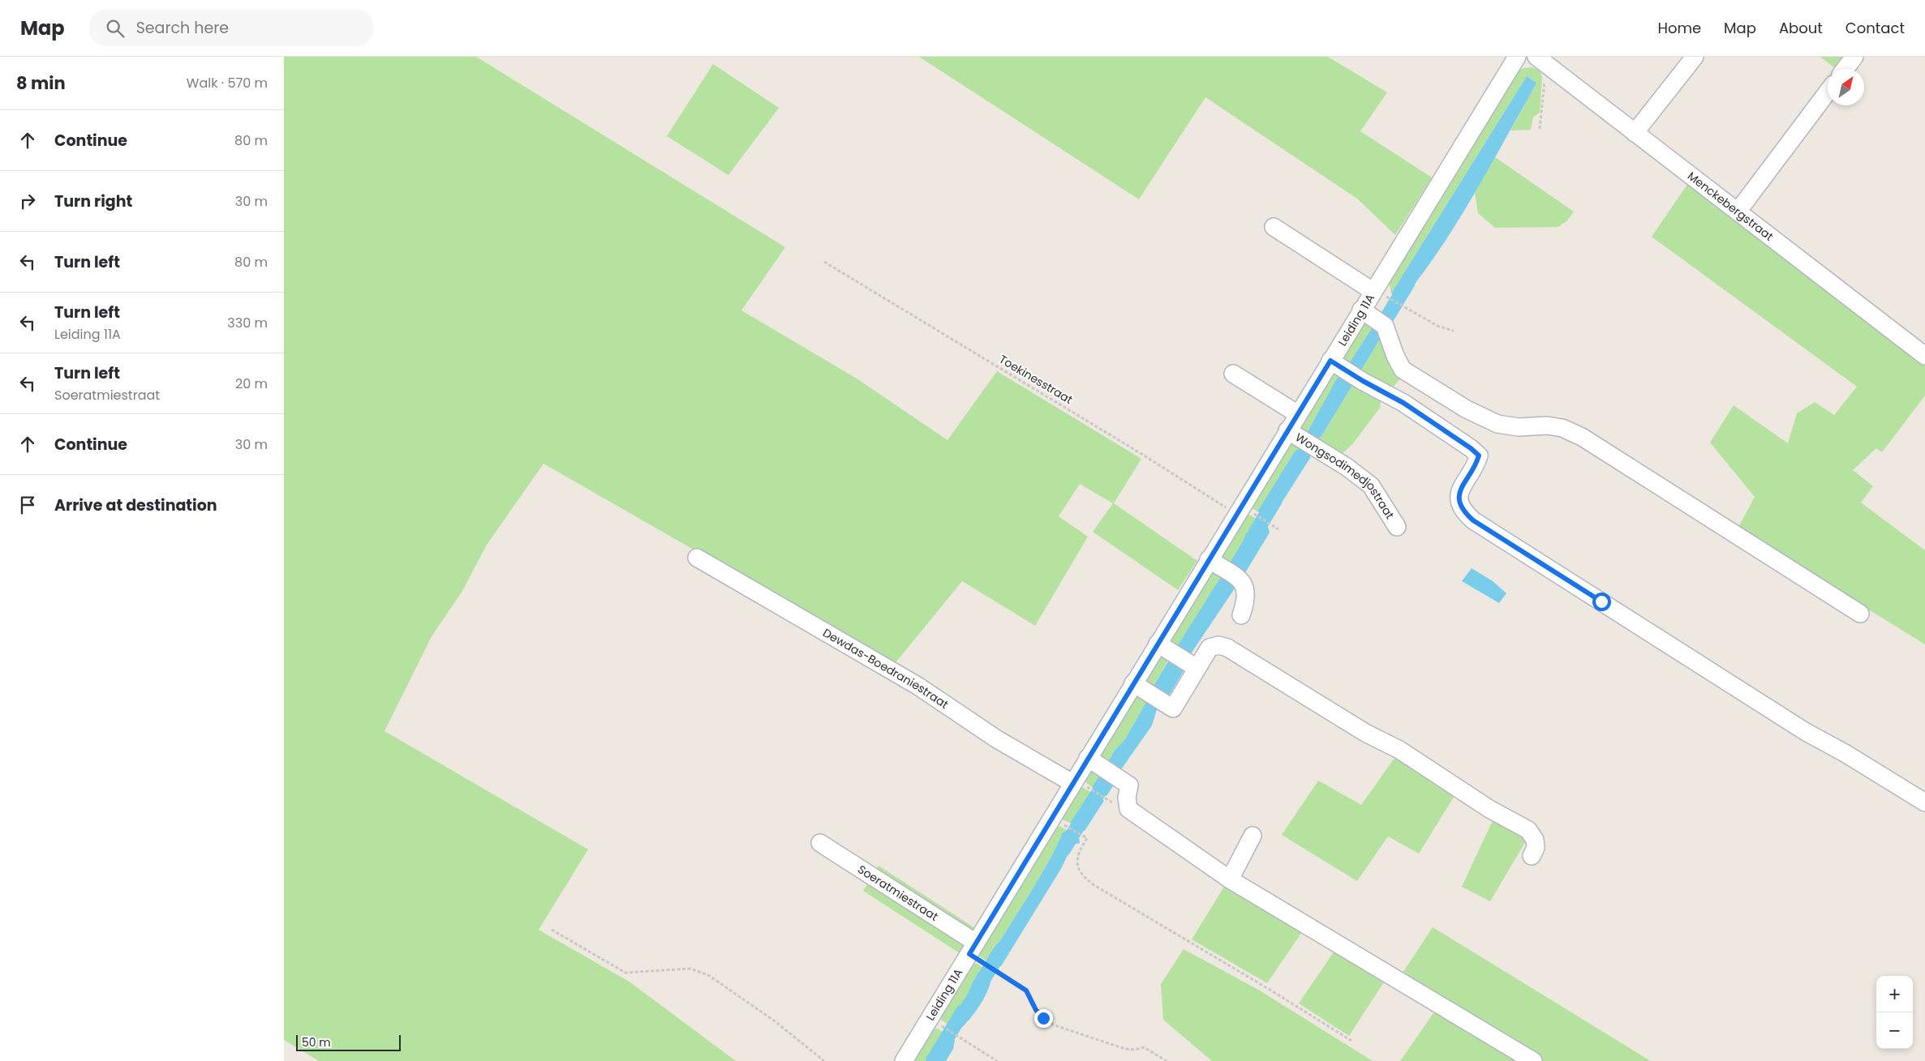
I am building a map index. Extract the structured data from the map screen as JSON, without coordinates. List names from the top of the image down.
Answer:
{
  "streets": {
    "street": [
      "Menckebergstraat",
      "Leiding 11A",
      "Wongsodimedjostraat",
      "Dewdas-Boedraniestraat",
      "Soeratmiestraat"
    ],
    "path": ["Toekinesstraat"]
  },
  "crossings": [
    ["Leiding 11A", "Toekinesstraat"],
    ["Leiding 11A", "Wongsodimedjostraat"],
    ["Leiding 11A", "Dewdas-Boedraniestraat"],
    ["Leiding 11A", "Soeratmiestraat"]
  ],
  "scale_bar": "50 m",
  "north": "top right",
  "page": {
    "header": "Map",
    "search": "Search here",
    "nav": [
      "Home",
      "Map",
      "About",
      "Contact"
    ],
    "heading": ["8 min", "Walk · 570 m"],
    "list": [
      ["Continue", "80 m"],
      ["Turn right", "30 m"],
      ["Turn left", "80 m"],
      ["Turn left", "Leiding 11A", "330 m"],
      ["Turn left", "Soeratmiestraat", "20 m"],
      ["Continue", "30 m"],
      "Arrive at destination"
    ],
    "map_buttons": ["+", "−"],
    "scale": "50 m"
  }
}
